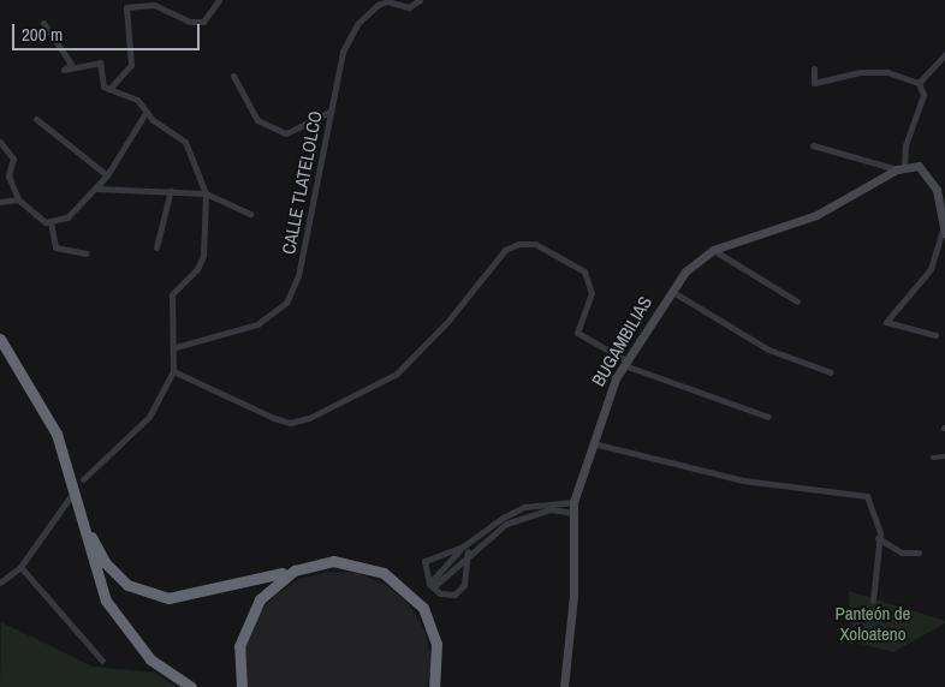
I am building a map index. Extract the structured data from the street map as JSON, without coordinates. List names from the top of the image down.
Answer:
{
  "streets": {
    "main road": ["BUGAMBILIAS"],
    "street": ["CALLE TLATELOLCO"]
  },
  "parks": ["Panteón de Xoloateno"],
  "scale_bar": "200 m"
}
